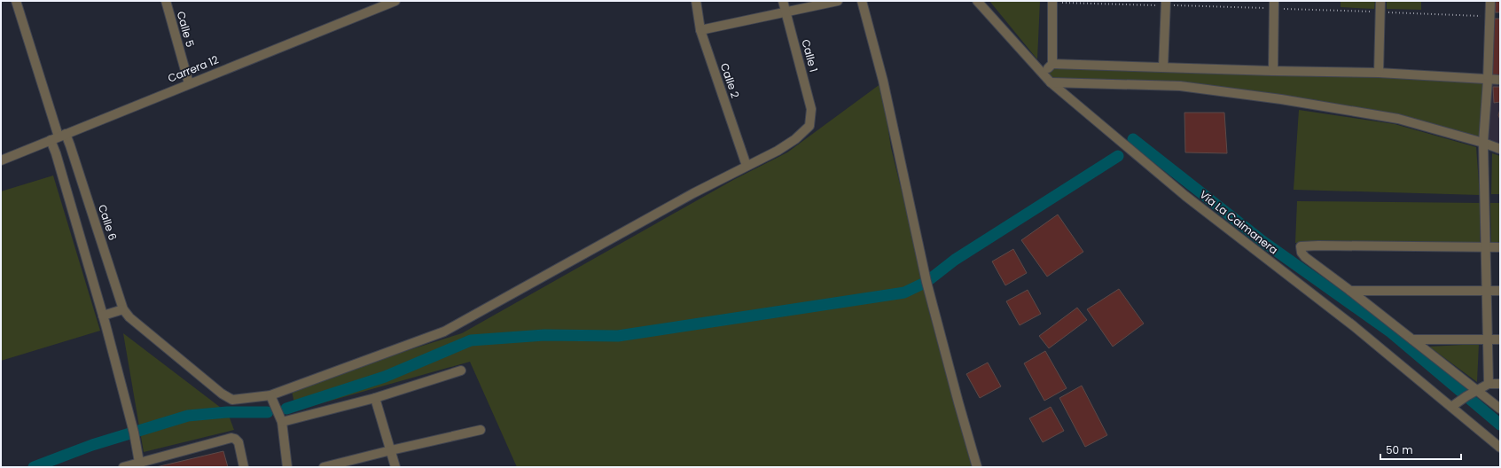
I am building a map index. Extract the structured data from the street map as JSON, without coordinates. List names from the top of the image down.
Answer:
{
  "streets": {
    "street": [
      "Calle 5",
      "Calle 1",
      "Carrera 12",
      "Calle 2",
      "Calle 6",
      "Vía La Caimanera"
    ]
  },
  "crossings": [
    ["Calle 5", "Carrera 12"],
    ["Calle 1", "Calle 6"],
    ["Carrera 12", "Calle 6"],
    ["Calle 2", "Calle 6"]
  ],
  "scale_bar": "50 m"
}
